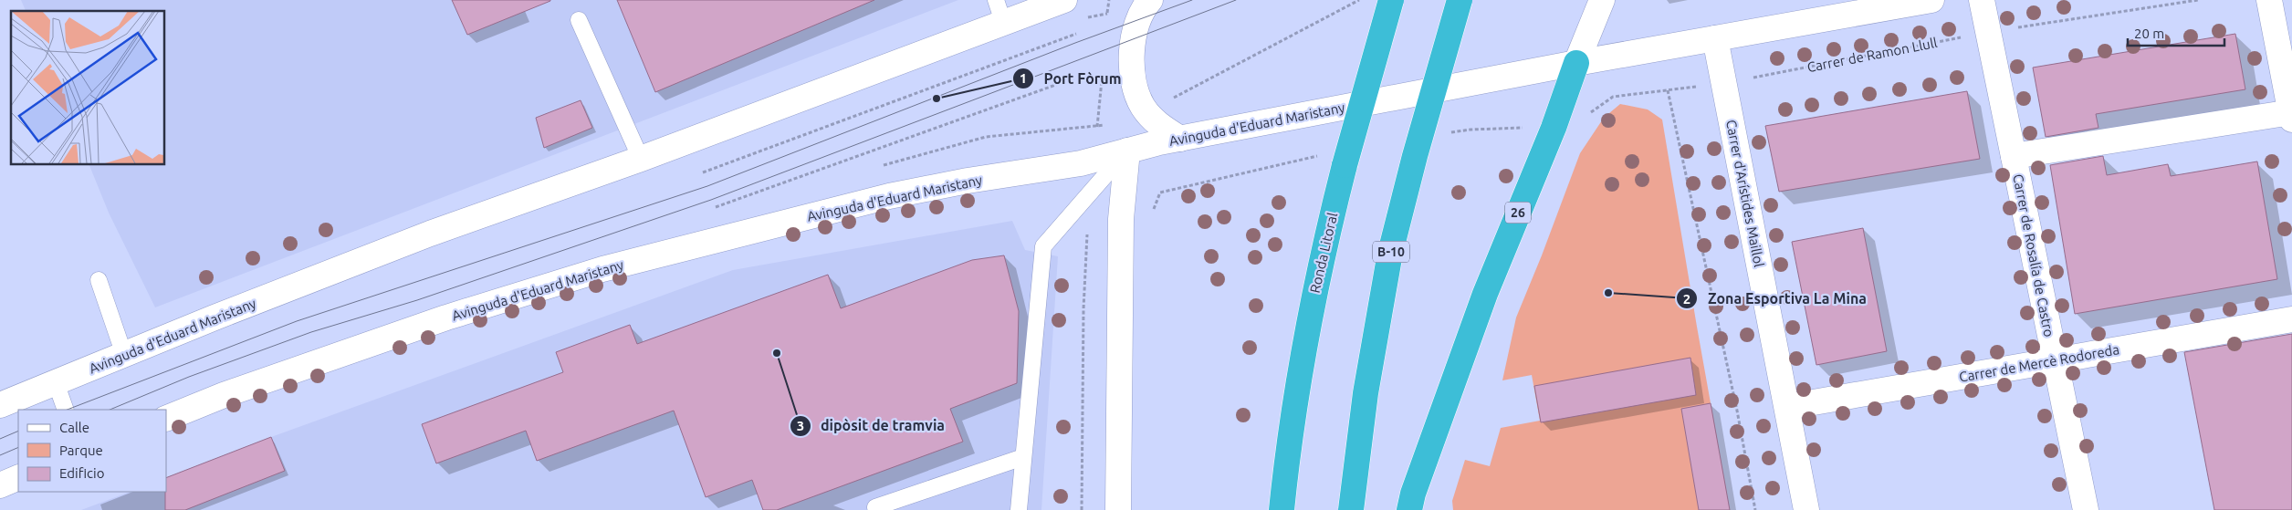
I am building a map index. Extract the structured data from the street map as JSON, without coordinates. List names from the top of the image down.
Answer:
{
  "streets": {
    "highway": ["26", "B-10", "Ronda Litoral"],
    "main road": [
      "Avinguda d'Eduard Maristany",
      "Carrer d'Arístides Maillol",
      "Carrer de Rosalía de Castro",
      "Carrer de Mercè Rodoreda"
    ],
    "path": ["Carrer de Ramon Llull"]
  },
  "crossings": [
    ["Carrer de Ramon Llull", "Carrer d'Arístides Maillol"],
    ["Carrer de Ramon Llull", "26"],
    ["Carrer de Ramon Llull", "Carrer de Rosalía de Castro"],
    ["Avinguda d'Eduard Maristany", "26"],
    ["Carrer d'Arístides Maillol", "Carrer de Mercè Rodoreda"],
    ["Carrer de Rosalía de Castro", "Carrer de Mercè Rodoreda"]
  ],
  "places": ["Port Fòrum", "Zona Esportiva La Mina", "dipòsit de tramvia"],
  "legend": ["Calle", "Parque", "Edificio"],
  "scale_bar": "20 m"
}
